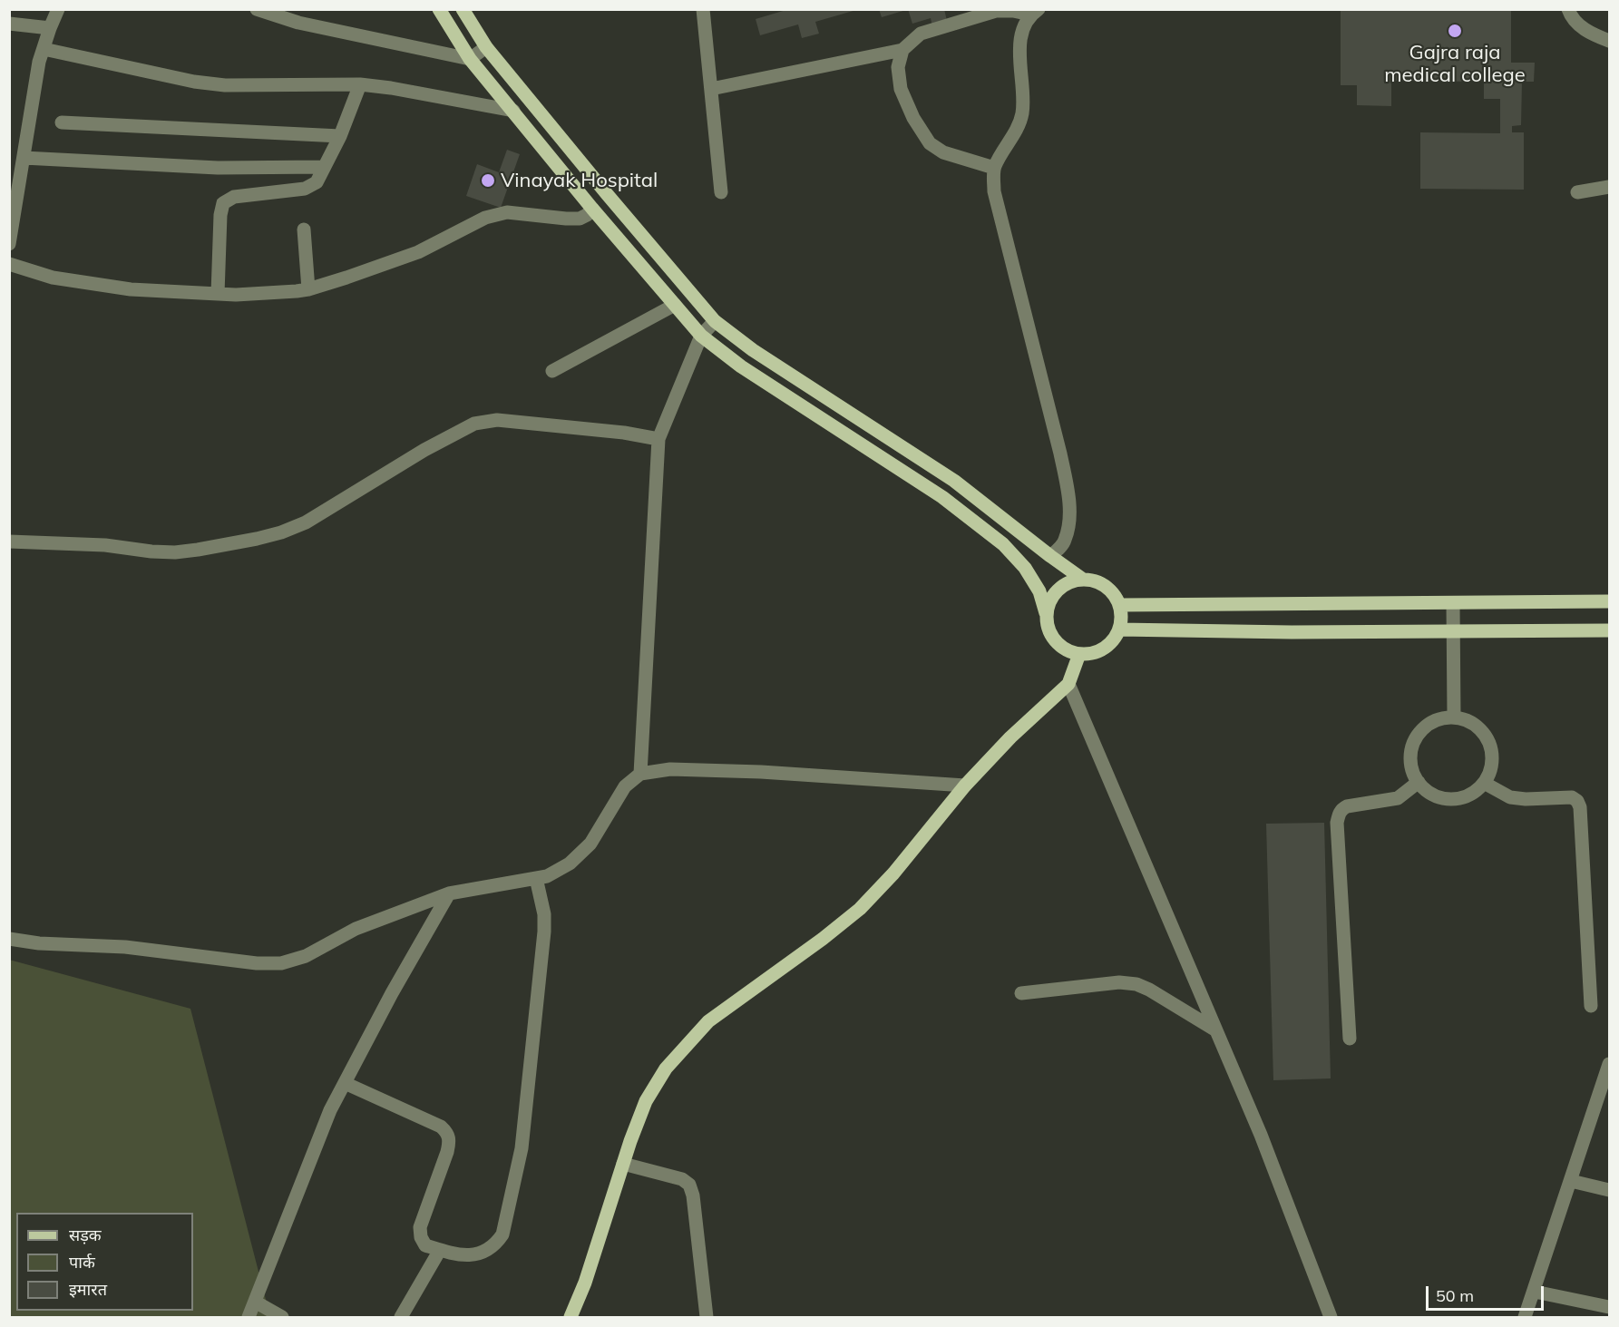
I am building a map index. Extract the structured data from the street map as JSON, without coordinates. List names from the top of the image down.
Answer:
{
  "places": ["Gajra raja medical college", "Vinayak Hospital"],
  "legend": ["सड़क", "पार्क", "इमारत"],
  "scale_bar": "50 m"
}
